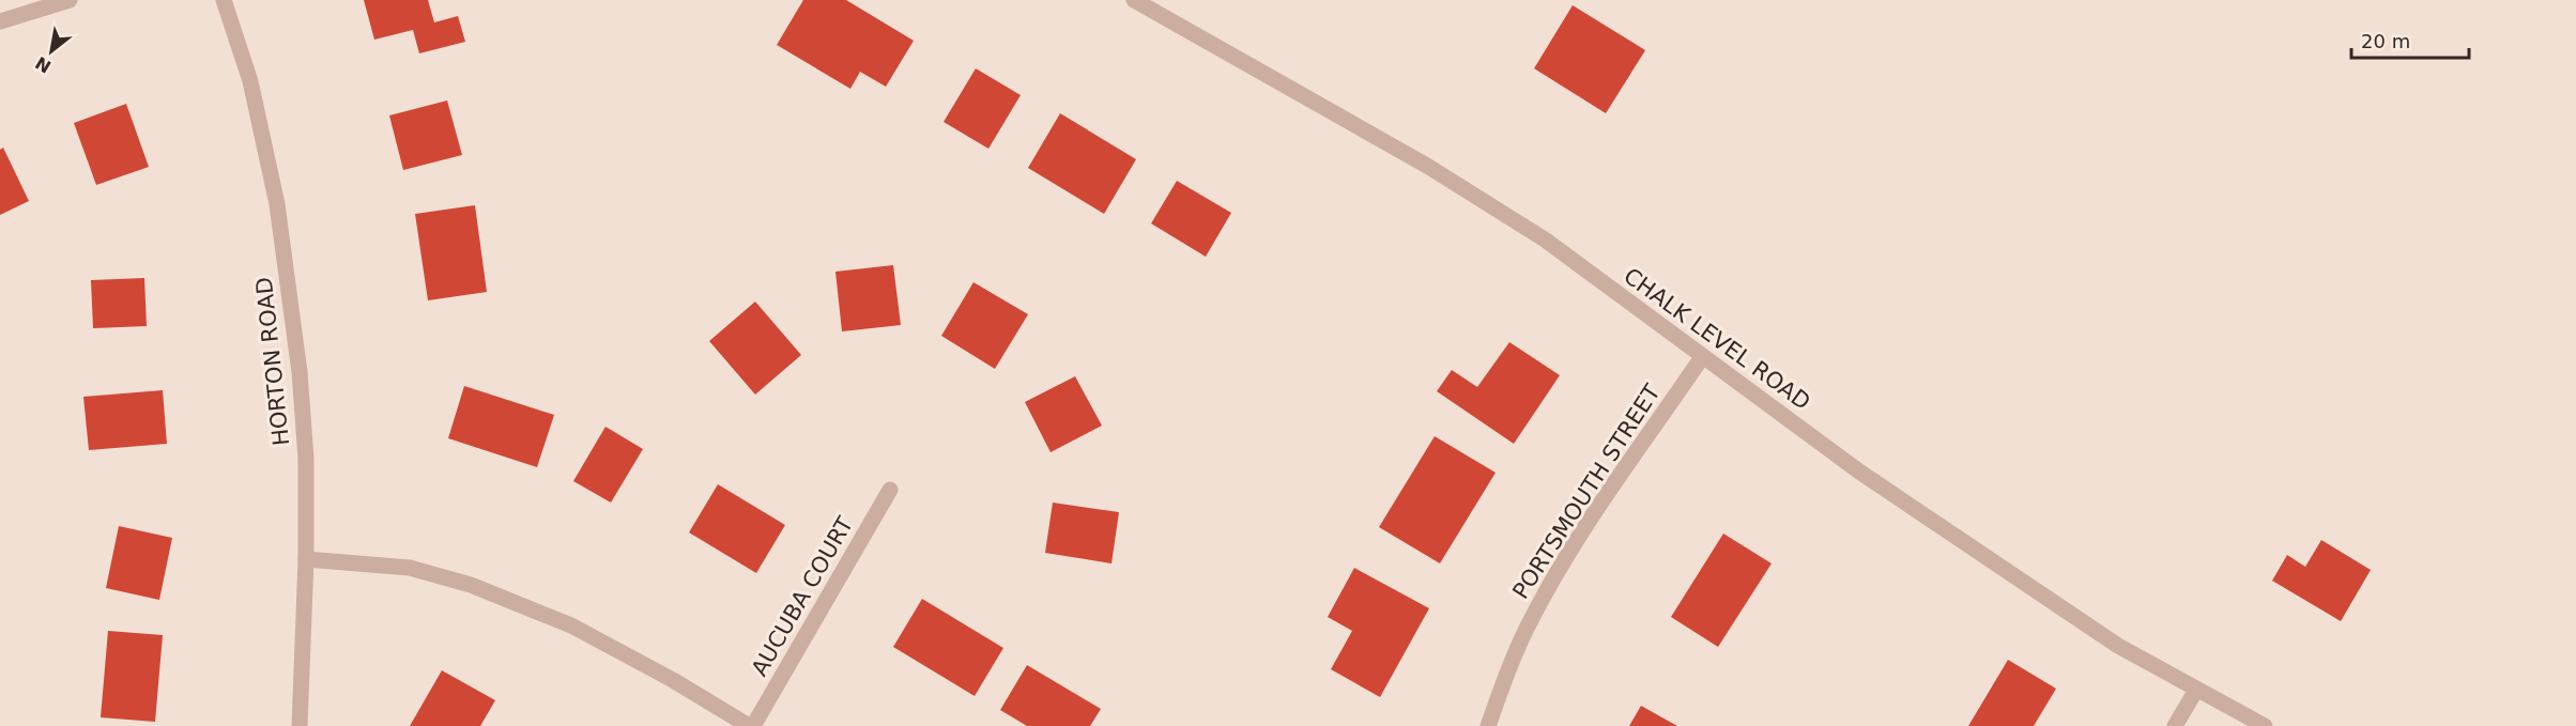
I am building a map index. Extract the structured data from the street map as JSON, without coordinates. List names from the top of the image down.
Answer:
{
  "streets": {
    "street": [
      "CHALK LEVEL ROAD",
      "HORTON ROAD",
      "PORTSMOUTH STREET",
      "AUCUBA COURT"
    ]
  },
  "crossings": [
    ["CHALK LEVEL ROAD", "PORTSMOUTH STREET"]
  ],
  "scale_bar": "20 m",
  "north": "bottom left"
}
